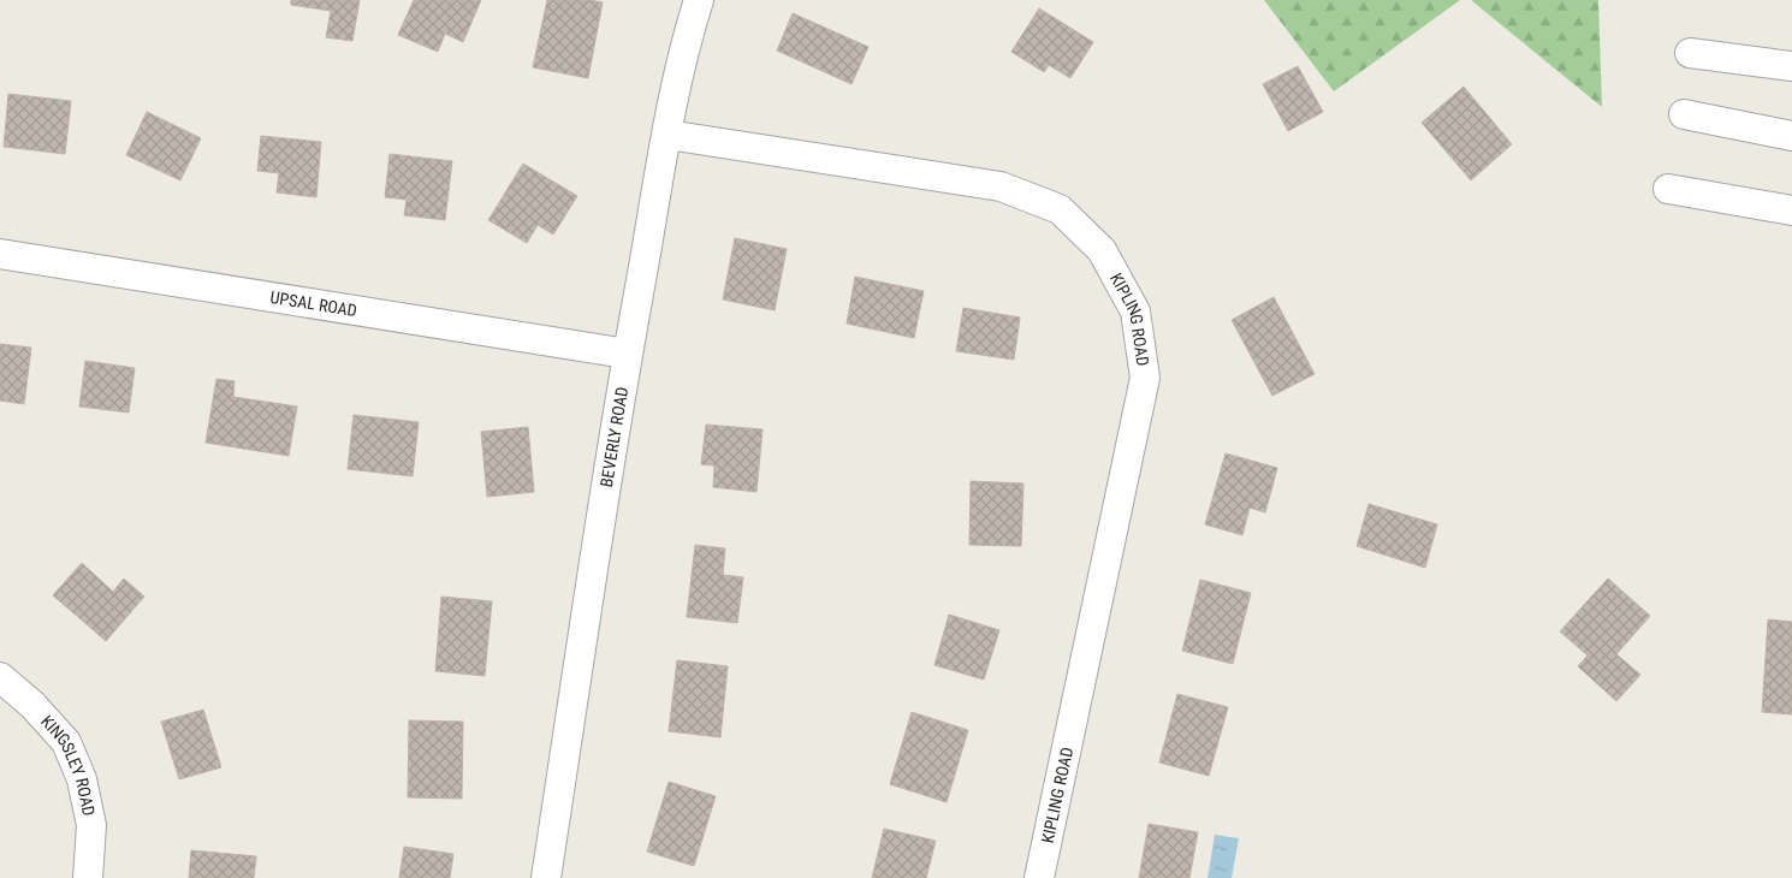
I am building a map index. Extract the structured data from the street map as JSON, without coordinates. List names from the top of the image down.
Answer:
{
  "streets": {
    "street": [
      "UPSAL ROAD",
      "KIPLING ROAD",
      "BEVERLY ROAD",
      "KINGSLEY ROAD"
    ]
  },
  "crossings": [
    ["UPSAL ROAD", "BEVERLY ROAD"],
    ["KIPLING ROAD", "BEVERLY ROAD"]
  ]
}
